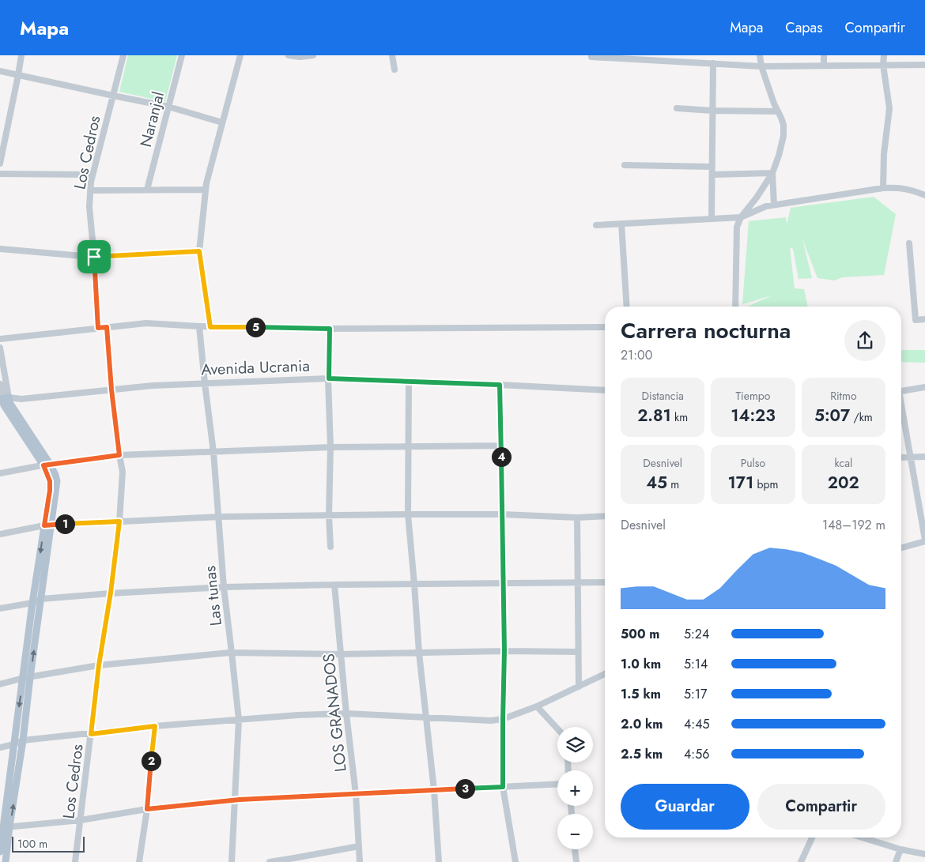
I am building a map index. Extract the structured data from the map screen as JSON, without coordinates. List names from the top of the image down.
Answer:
{
  "streets": {
    "street": [
      "Naranjal",
      "Los Cedros",
      "Avenida Ucrania",
      "Las tunas",
      "LOS GRANADOS"
    ]
  },
  "crossings": [
    ["Los Cedros", "Avenida Ucrania"],
    ["Avenida Ucrania", "Las tunas"]
  ],
  "scale_bar": "100 m",
  "page": {
    "header": "Mapa",
    "nav": ["Mapa", "Capas", "Compartir"],
    "heading": ["Carrera nocturna", "21:00"],
    "pins": [
      "5",
      "4",
      "1",
      "2",
      "3"
    ],
    "stats": [
      ["Distancia", "2.81 km"],
      ["Tiempo", "14:23"],
      ["Ritmo", "5:07 /km"],
      ["Desnivel", "45 m"],
      ["Pulso", "171 bpm"],
      ["kcal", "202"]
    ],
    "chart": ["Desnivel", "148–192 m"],
    "list": [
      {
        "name": "500 m",
        "note": "5:24"
      },
      {
        "name": "1.0 km",
        "note": "5:14"
      },
      {
        "name": "1.5 km",
        "note": "5:17"
      },
      {
        "name": "2.0 km",
        "note": "4:45"
      },
      {
        "name": "2.5 km",
        "note": "4:56"
      }
    ],
    "map_buttons": ["+", "−"],
    "buttons": ["Guardar", "Compartir"],
    "scale": "100 m"
  }
}
